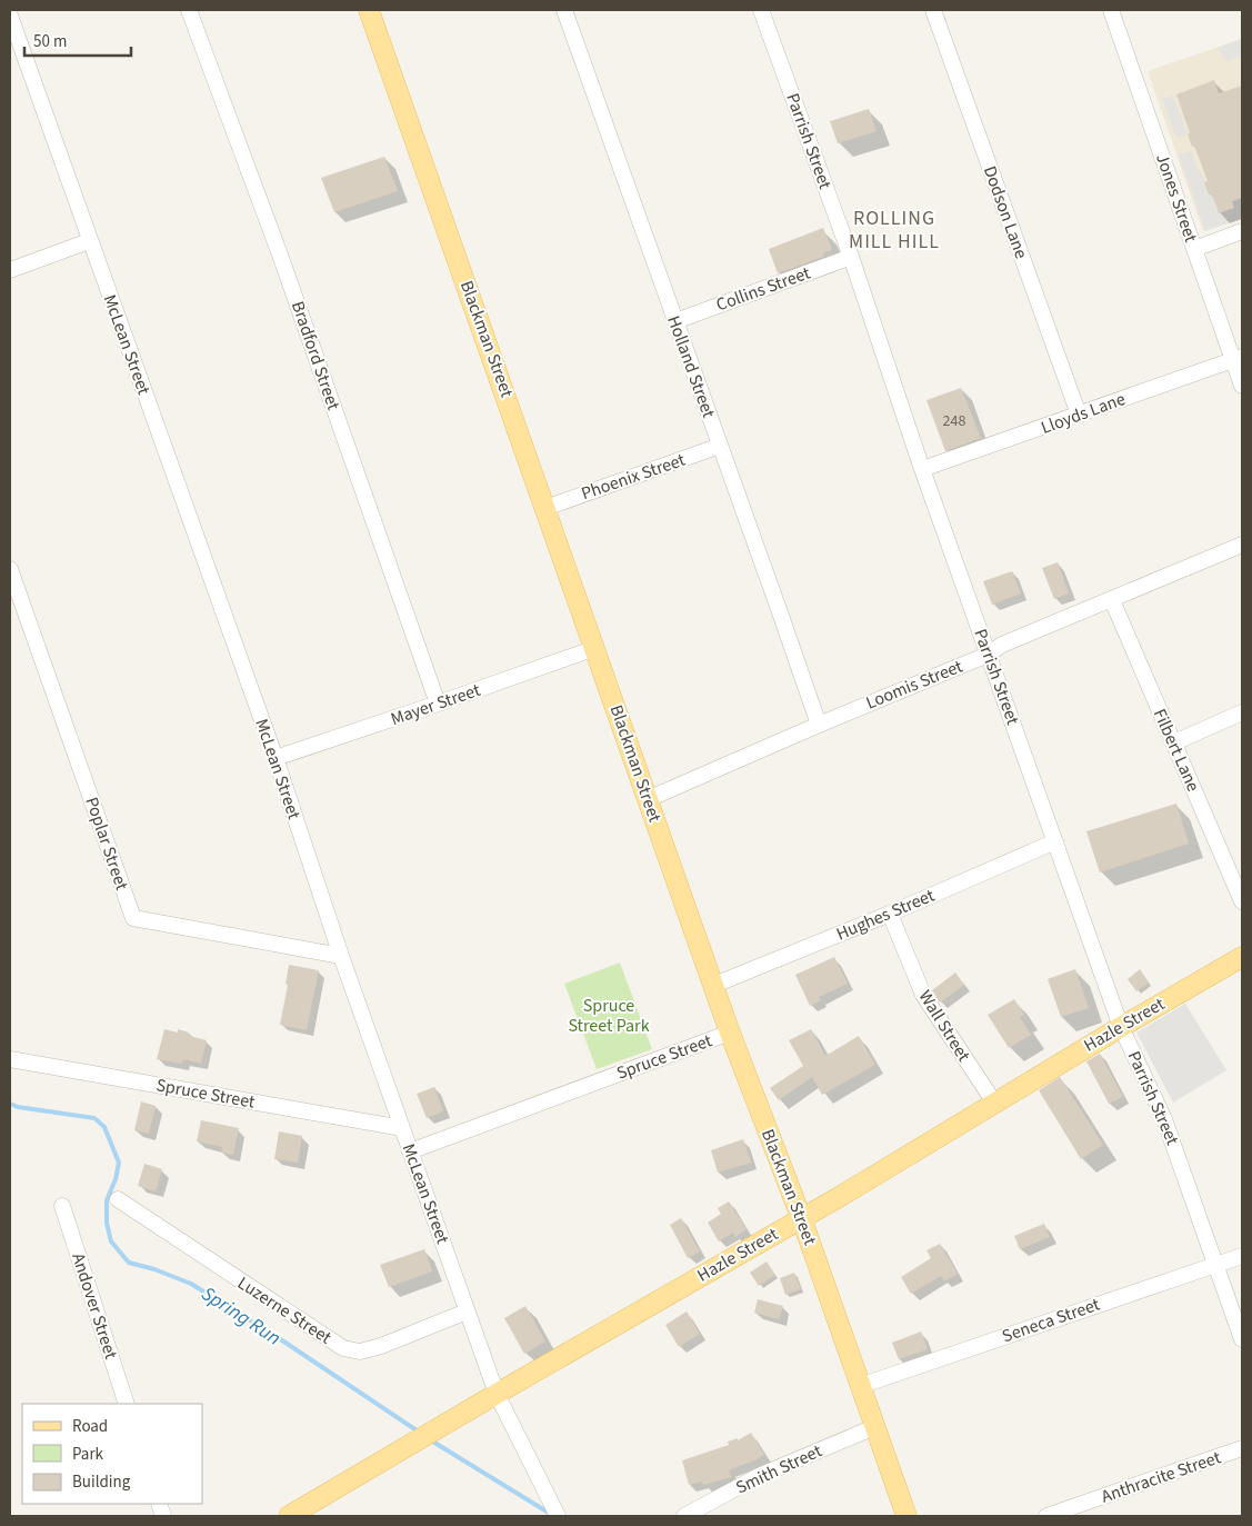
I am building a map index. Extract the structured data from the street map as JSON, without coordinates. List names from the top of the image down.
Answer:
{
  "streets": {
    "main road": ["Blackman Street", "Hazle Street"],
    "street": [
      "Parrish Street",
      "Jones Street",
      "Dodson Lane",
      "Collins Street",
      "McLean Street",
      "Bradford Street",
      "Holland Street",
      "Lloyds Lane",
      "Phoenix Street",
      "Loomis Street",
      "Mayer Street",
      "Filbert Lane",
      "Poplar Street",
      "Hughes Street",
      "Wall Street",
      "Spruce Street",
      "Andover Street",
      "Luzerne Street",
      "Seneca Street",
      "Smith Street",
      "Anthracite Street"
    ]
  },
  "crossings": [
    ["Parrish Street", "Collins Street"],
    ["Parrish Street", "Lloyds Lane"],
    ["Parrish Street", "Loomis Street"],
    ["Parrish Street", "Hughes Street"],
    ["Parrish Street", "Hazle Street"],
    ["Parrish Street", "Seneca Street"],
    ["Jones Street", "Lloyds Lane"],
    ["Dodson Lane", "Lloyds Lane"],
    ["Collins Street", "Holland Street"],
    ["Blackman Street", "Phoenix Street"],
    ["Blackman Street", "Loomis Street"],
    ["Blackman Street", "Mayer Street"],
    ["Blackman Street", "Hughes Street"],
    ["Blackman Street", "Hazle Street"],
    ["Blackman Street", "Spruce Street"],
    ["Blackman Street", "Seneca Street"],
    ["Blackman Street", "Smith Street"],
    ["McLean Street", "Mayer Street"],
    ["McLean Street", "Poplar Street"],
    ["McLean Street", "Hazle Street"],
    ["McLean Street", "Spruce Street"],
    ["McLean Street", "Luzerne Street"],
    ["Bradford Street", "Mayer Street"],
    ["Holland Street", "Phoenix Street"],
    ["Holland Street", "Loomis Street"],
    ["Loomis Street", "Filbert Lane"],
    ["Hughes Street", "Wall Street"],
    ["Hazle Street", "Wall Street"]
  ],
  "districts": ["ROLLING MILL HILL"],
  "water": ["Spring Run"],
  "parks": ["Spruce Street Park"],
  "house_numbers": ["248"],
  "legend": ["Road", "Park", "Building"],
  "scale_bar": "50 m"
}
